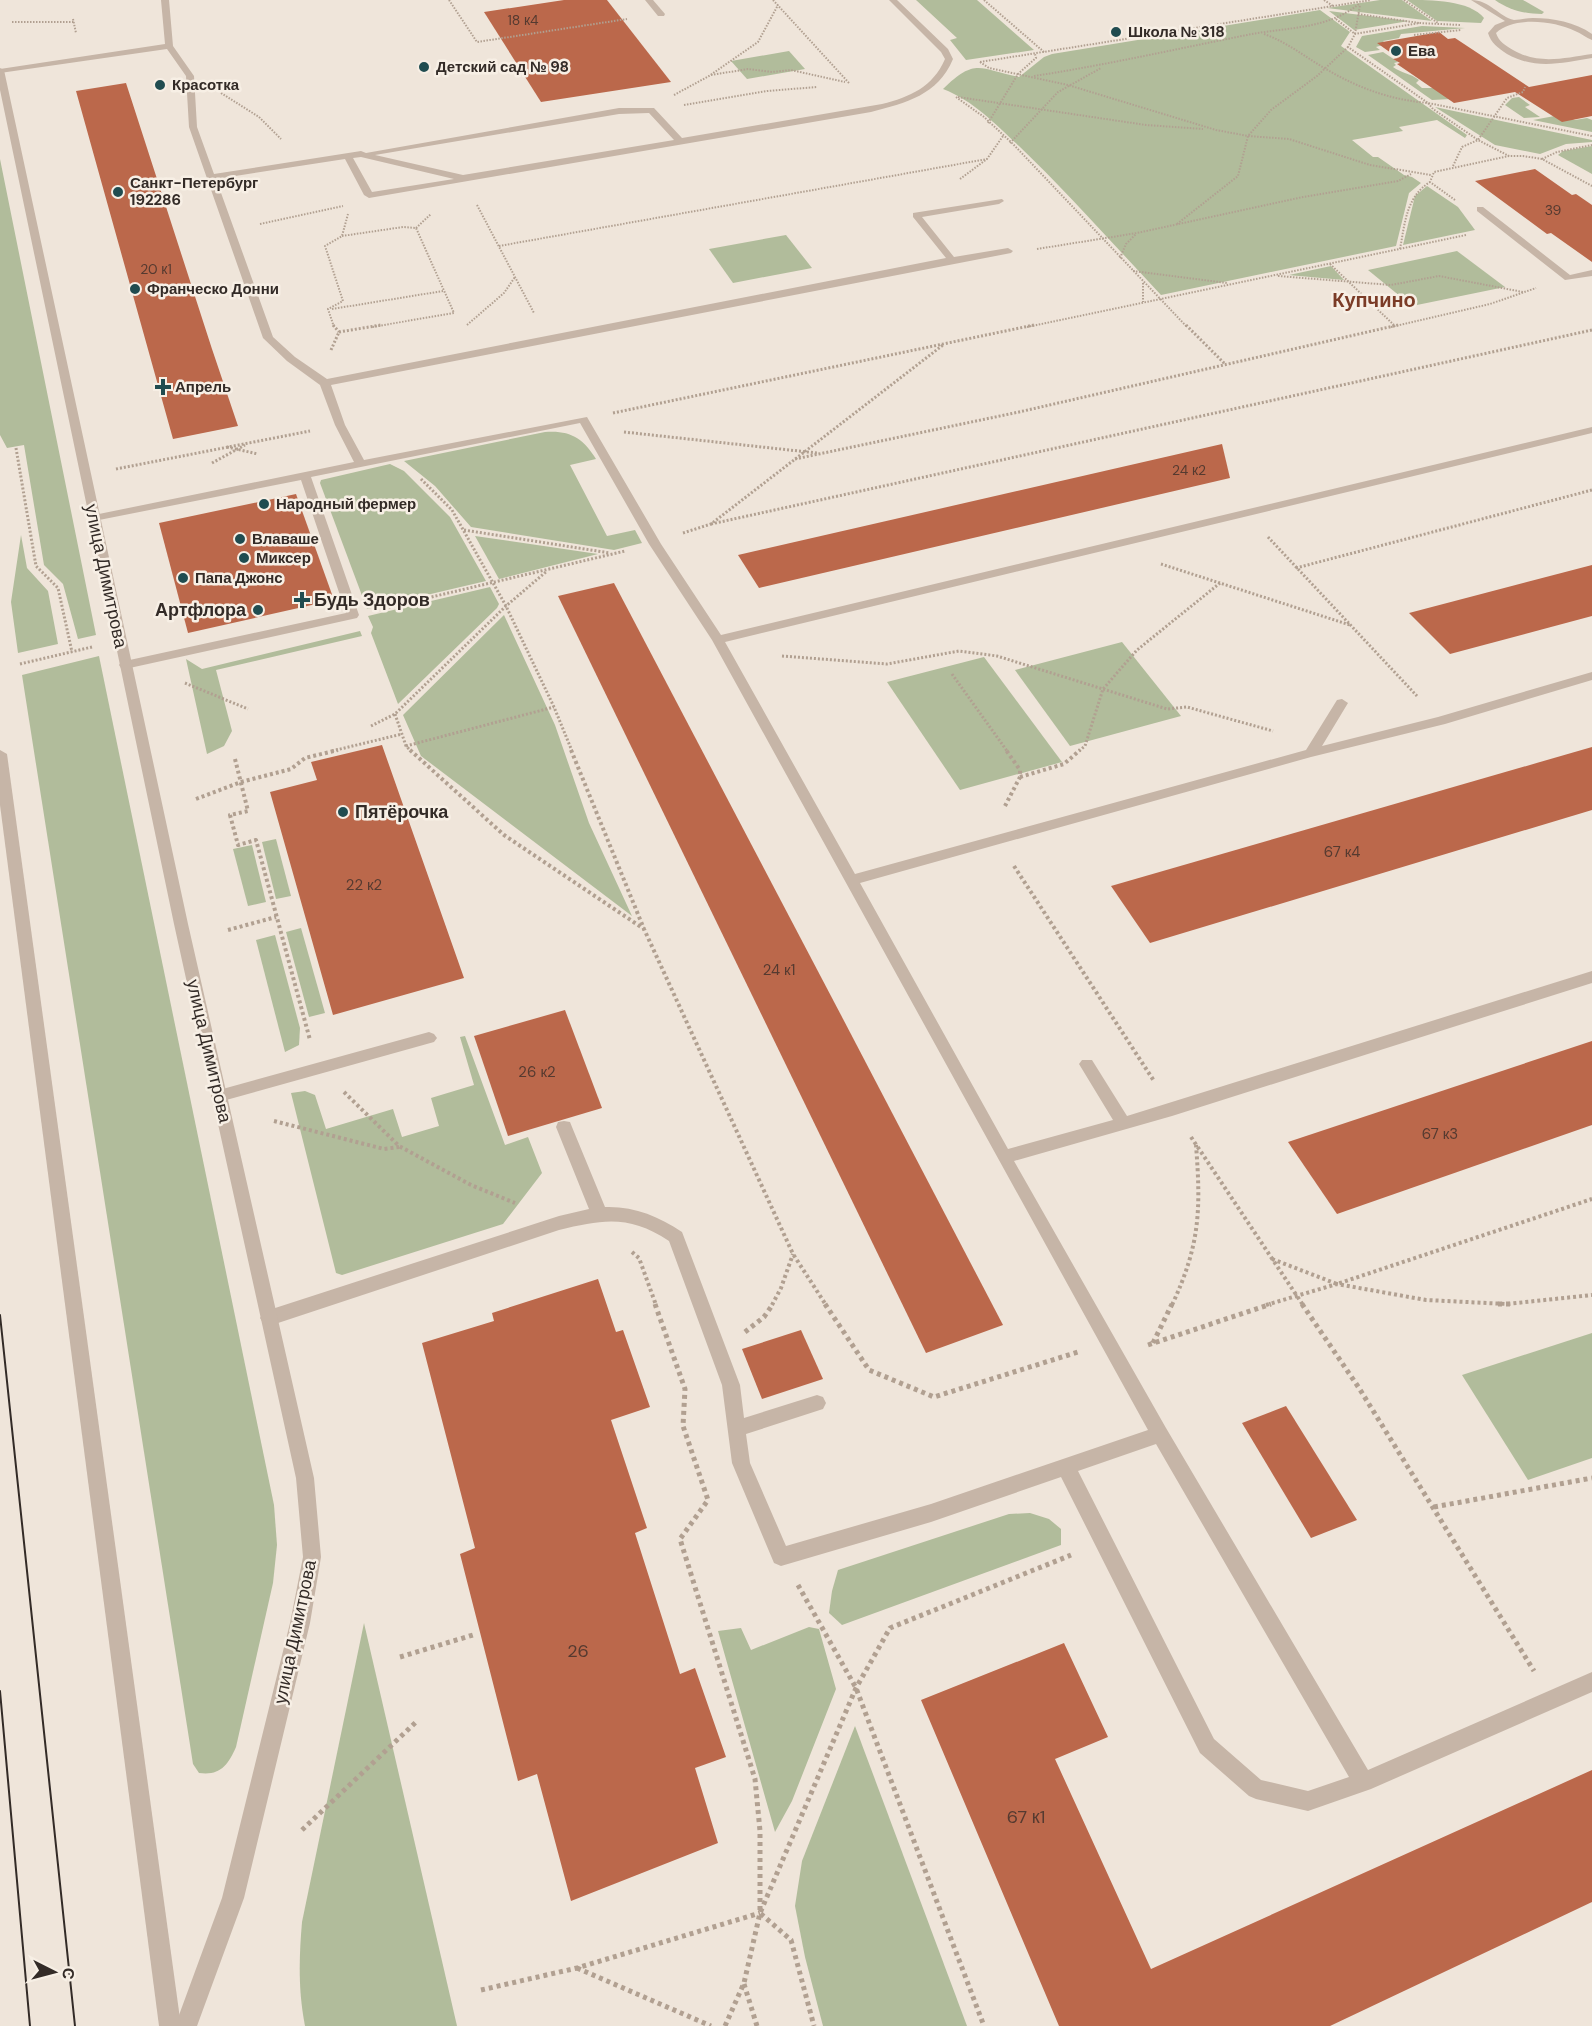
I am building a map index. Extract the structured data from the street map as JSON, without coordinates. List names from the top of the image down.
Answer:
{
  "streets": {
    "street": ["улица Димитрова"]
  },
  "districts": ["Купчино"],
  "places": {
    "other": [
      "Школа № 318",
      "Ева",
      "Детский сад № 98",
      "Красотка",
      "Санкт-Петербург 192286",
      "Франческо Донни",
      "Народный фермер",
      "Влаваше",
      "Миксер",
      "Папа Джонс",
      "Артфлора",
      "Пятёрочка"
    ],
    "health": ["Апрель", "Будь Здоров"]
  },
  "house_numbers": [
    "18 к4",
    "39",
    "20 к1",
    "24 к2",
    "67 к4",
    "22 к2",
    "24 к1",
    "26 к2",
    "67 к3",
    "26",
    "67 к1"
  ],
  "north": "right"
}
